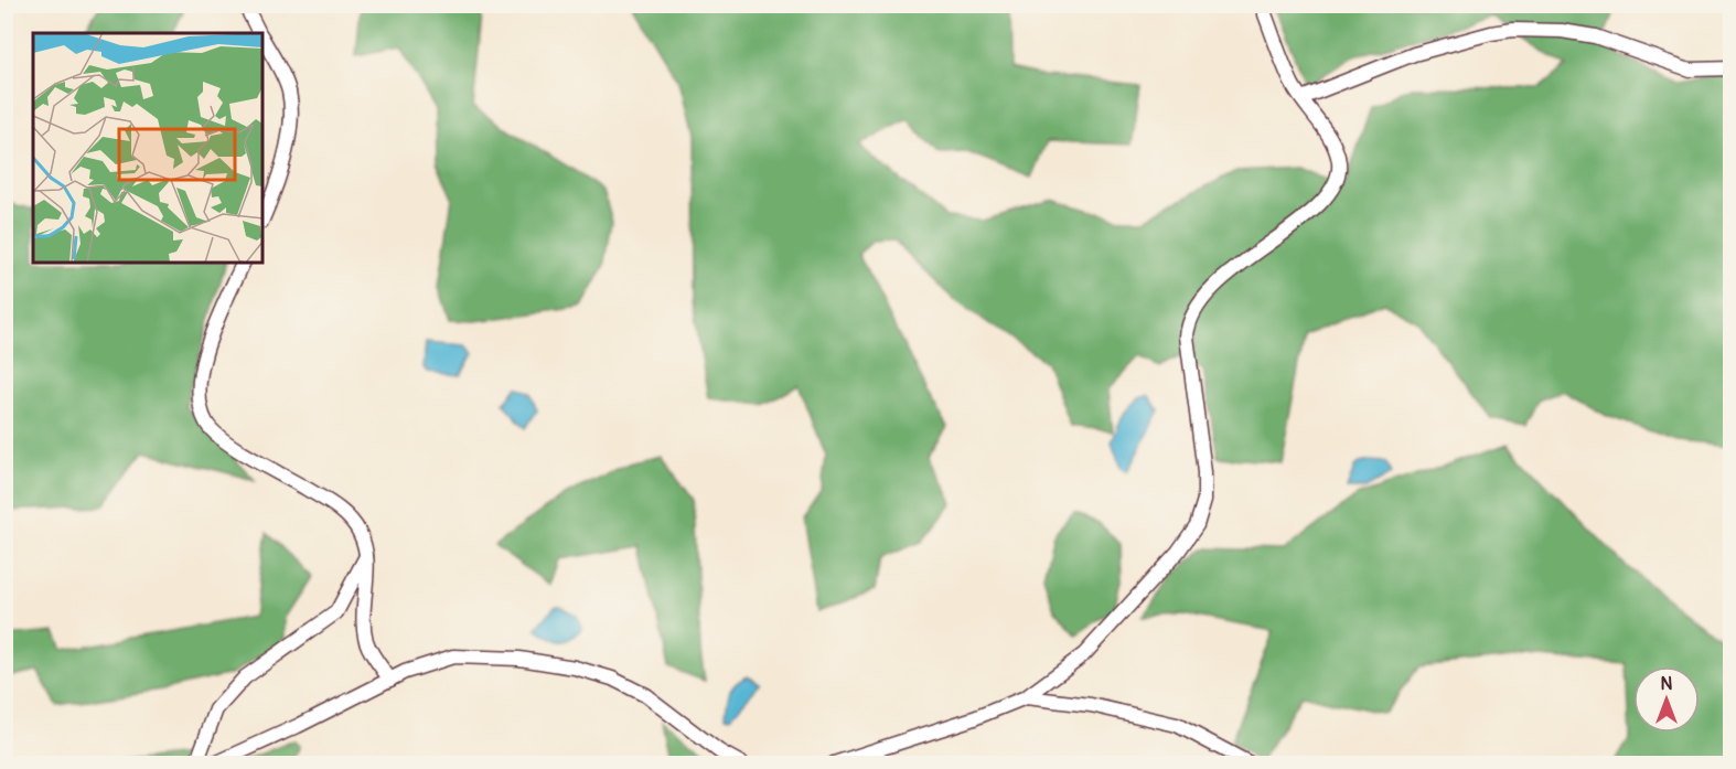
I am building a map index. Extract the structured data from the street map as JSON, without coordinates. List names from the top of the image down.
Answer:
{
  "north": "top"
}
